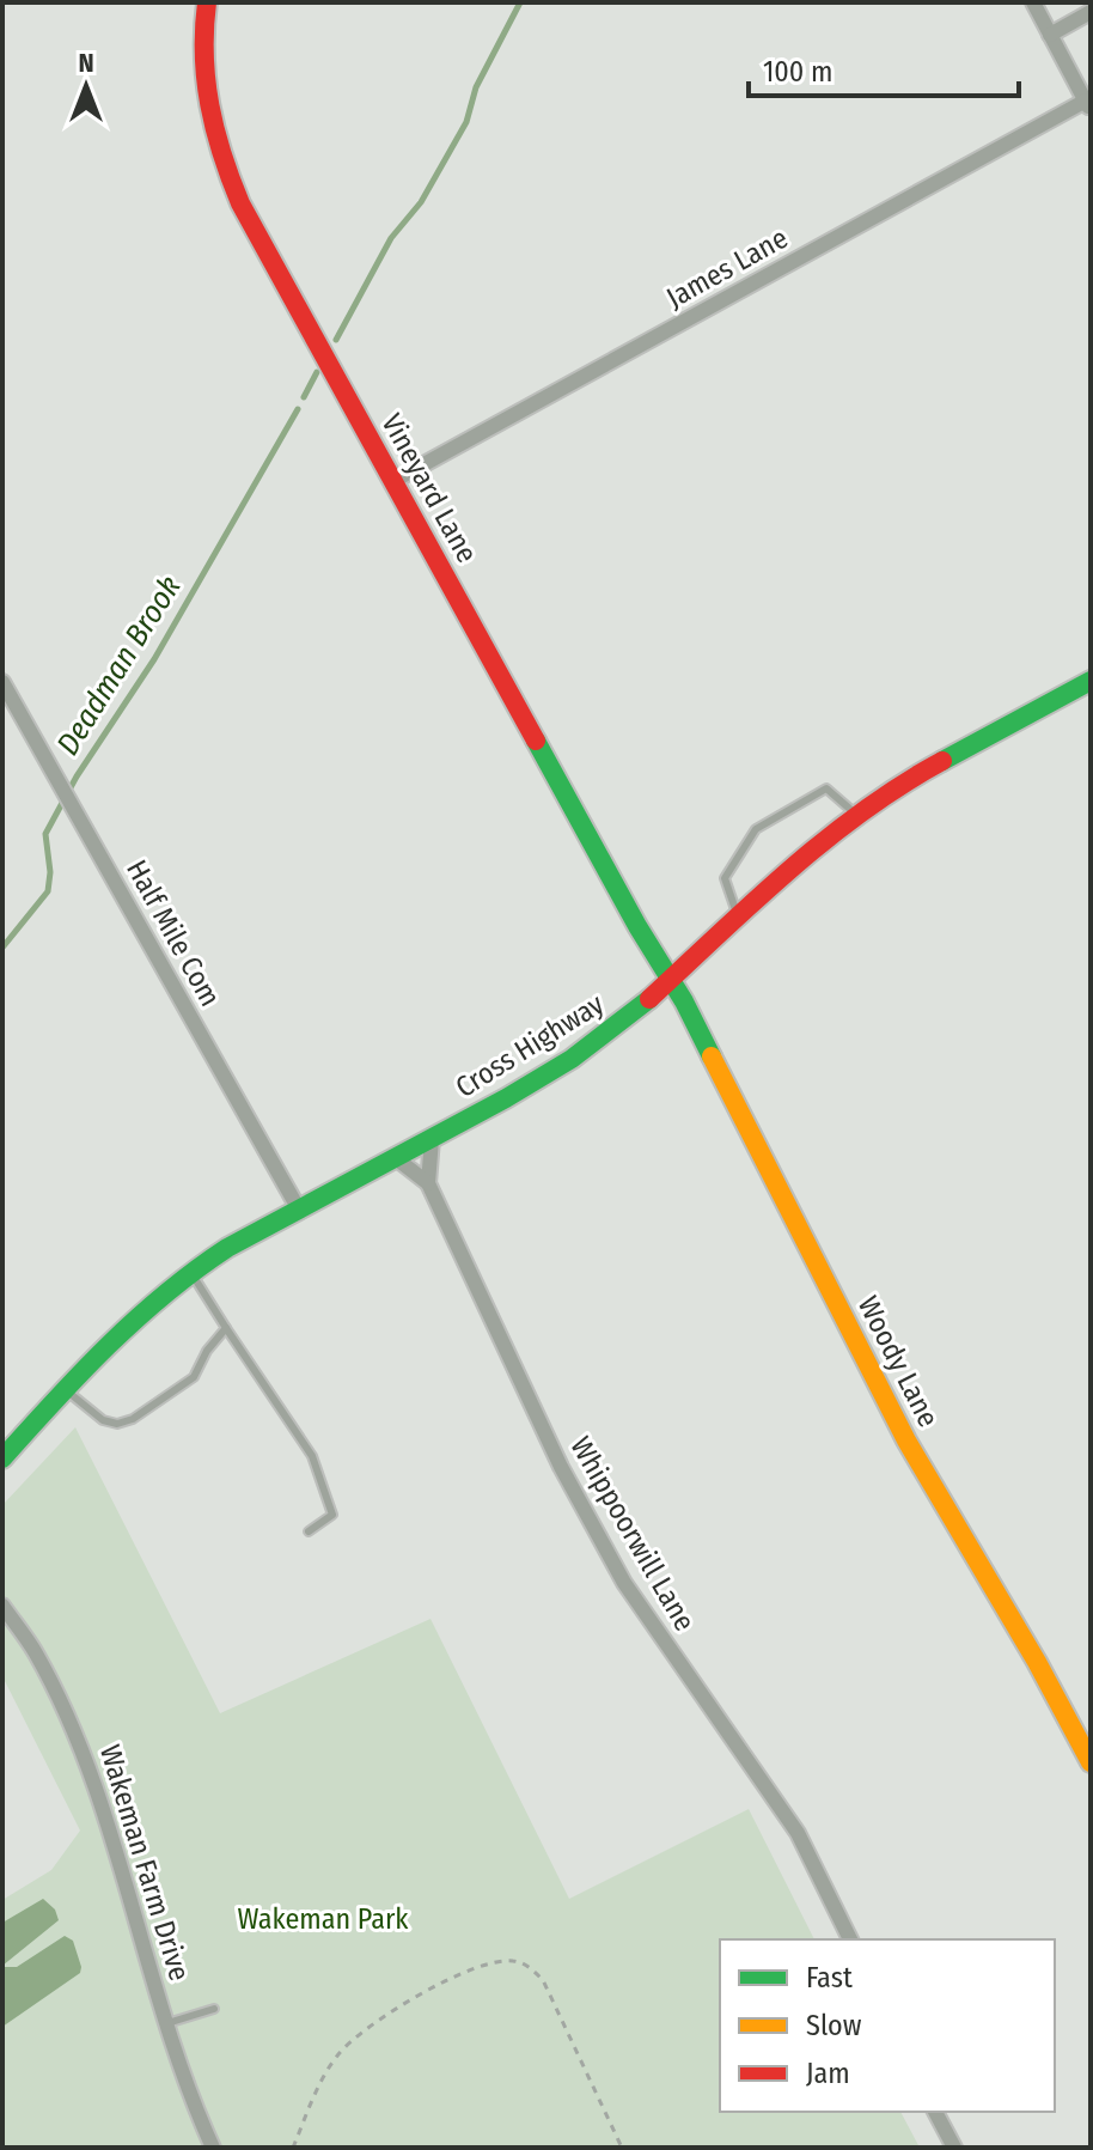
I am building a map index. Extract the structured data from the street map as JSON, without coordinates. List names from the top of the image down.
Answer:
{
  "streets": {
    "street": [
      "James Lane",
      "Vineyard Lane",
      "Half Mile Com",
      "Cross Highway",
      "Woody Lane",
      "Whippoorwill Lane",
      "Wakeman Farm Drive"
    ]
  },
  "crossings": [
    ["James Lane", "Vineyard Lane"],
    ["Vineyard Lane", "Cross Highway"],
    ["Vineyard Lane", "Woody Lane"],
    ["Half Mile Com", "Cross Highway"],
    ["Cross Highway", "Woody Lane"],
    ["Cross Highway", "Whippoorwill Lane"]
  ],
  "water": ["Deadman Brook"],
  "parks": ["Wakeman Park"],
  "legend": ["Fast", "Slow", "Jam"],
  "scale_bar": "100 m",
  "north": "top"
}
